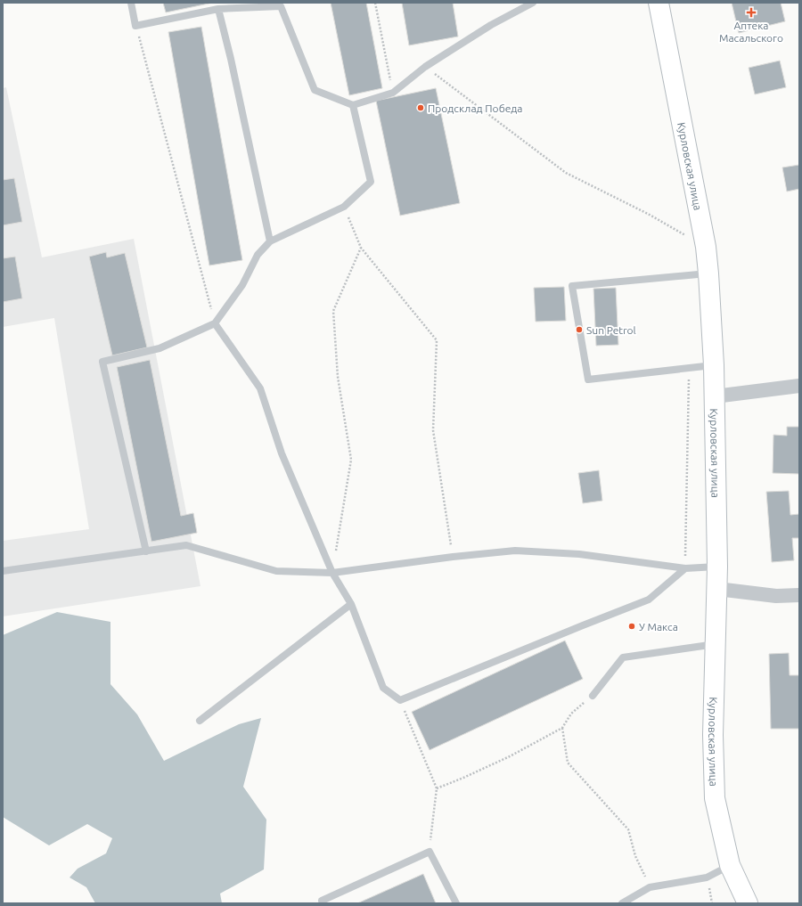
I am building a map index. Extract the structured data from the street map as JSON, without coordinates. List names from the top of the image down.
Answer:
{
  "streets": {
    "main road": ["Курловская улица"]
  },
  "places": {
    "health": ["Аптека Масальского"],
    "other": ["Продсклад Победа", "Sun Petrol", "У Макса"]
  }
}
